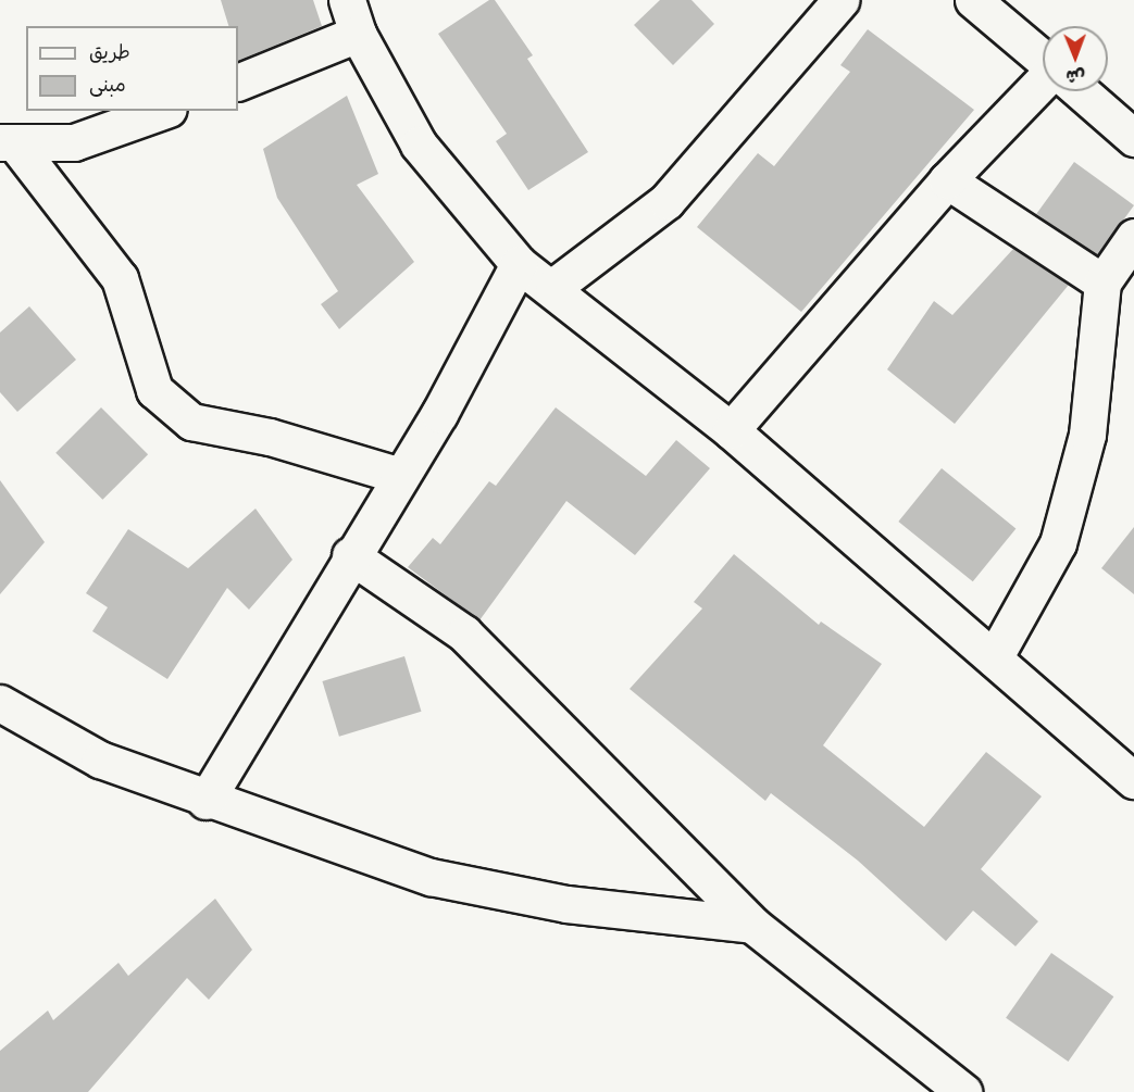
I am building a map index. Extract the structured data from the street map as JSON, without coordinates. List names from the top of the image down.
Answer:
{
  "legend": ["طريق", "مبنى"],
  "north": "bottom"
}
